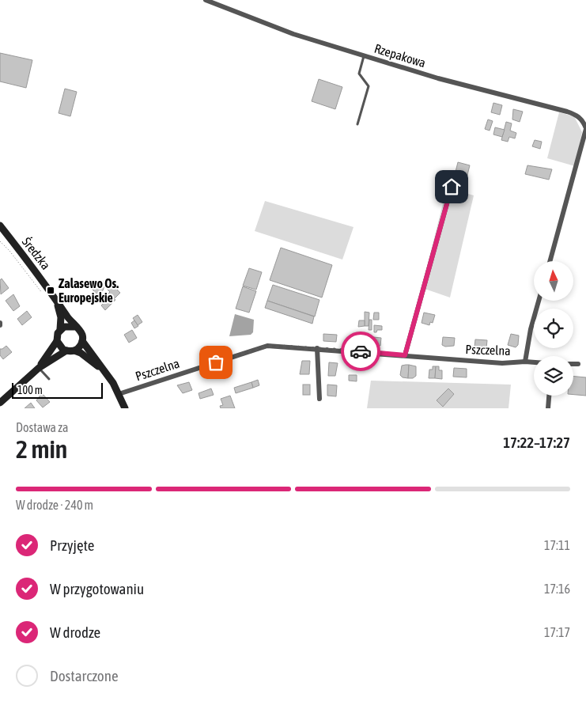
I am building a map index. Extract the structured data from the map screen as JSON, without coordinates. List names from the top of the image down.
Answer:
{
  "streets": {
    "street": ["Rzepakowa", "Średzka", "Pszczelna"]
  },
  "places": {
    "transit": ["Zalasewo Os. Europejskie"]
  },
  "scale_bar": "100 m",
  "north": "top",
  "page": {
    "scale": "100 m",
    "heading": ["2 min", "Dostawa za", "17:22–17:27"],
    "bar": "W drodze · 240 m",
    "list": [
      ["Przyjęte", "17:11"],
      ["W przygotowaniu", "17:16"],
      ["W drodze", "17:17"],
      "Dostarczone"
    ]
  }
}
